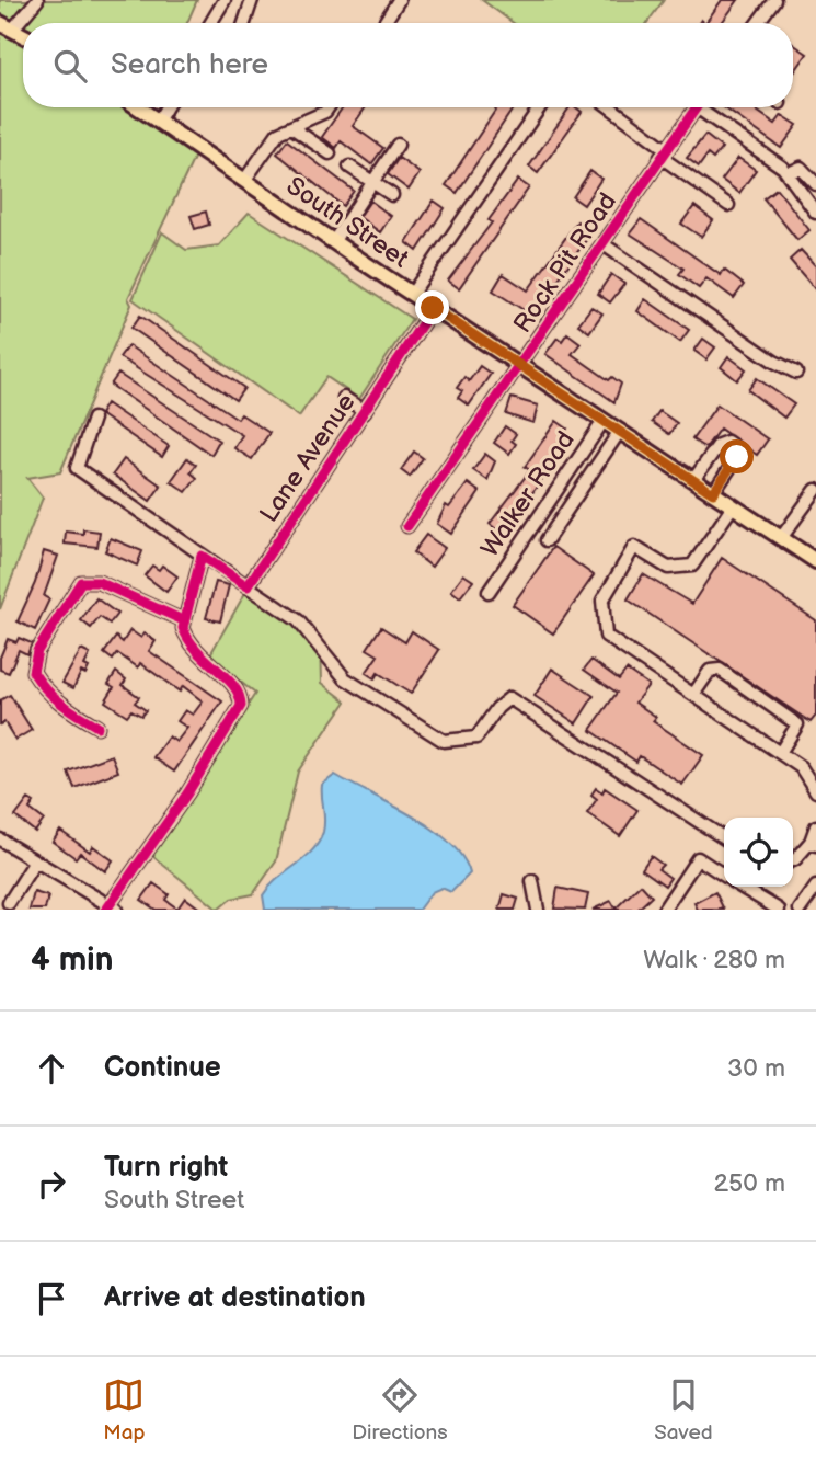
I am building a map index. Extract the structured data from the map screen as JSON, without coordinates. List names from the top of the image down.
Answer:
{
  "streets": {
    "main road": ["South Street"],
    "street": ["Rock Pit Road", "Lane Avenue", "Walker Road"]
  },
  "crossings": [
    ["South Street", "Rock Pit Road"],
    ["South Street", "Lane Avenue"],
    ["South Street", "Walker Road"]
  ],
  "page": {
    "search": "Search here",
    "heading": ["4 min", "Walk · 280 m"],
    "list": [
      ["Continue", "30 m"],
      ["Turn right", "South Street", "250 m"],
      "Arrive at destination"
    ],
    "nav": ["Map", "Directions", "Saved"]
  }
}
